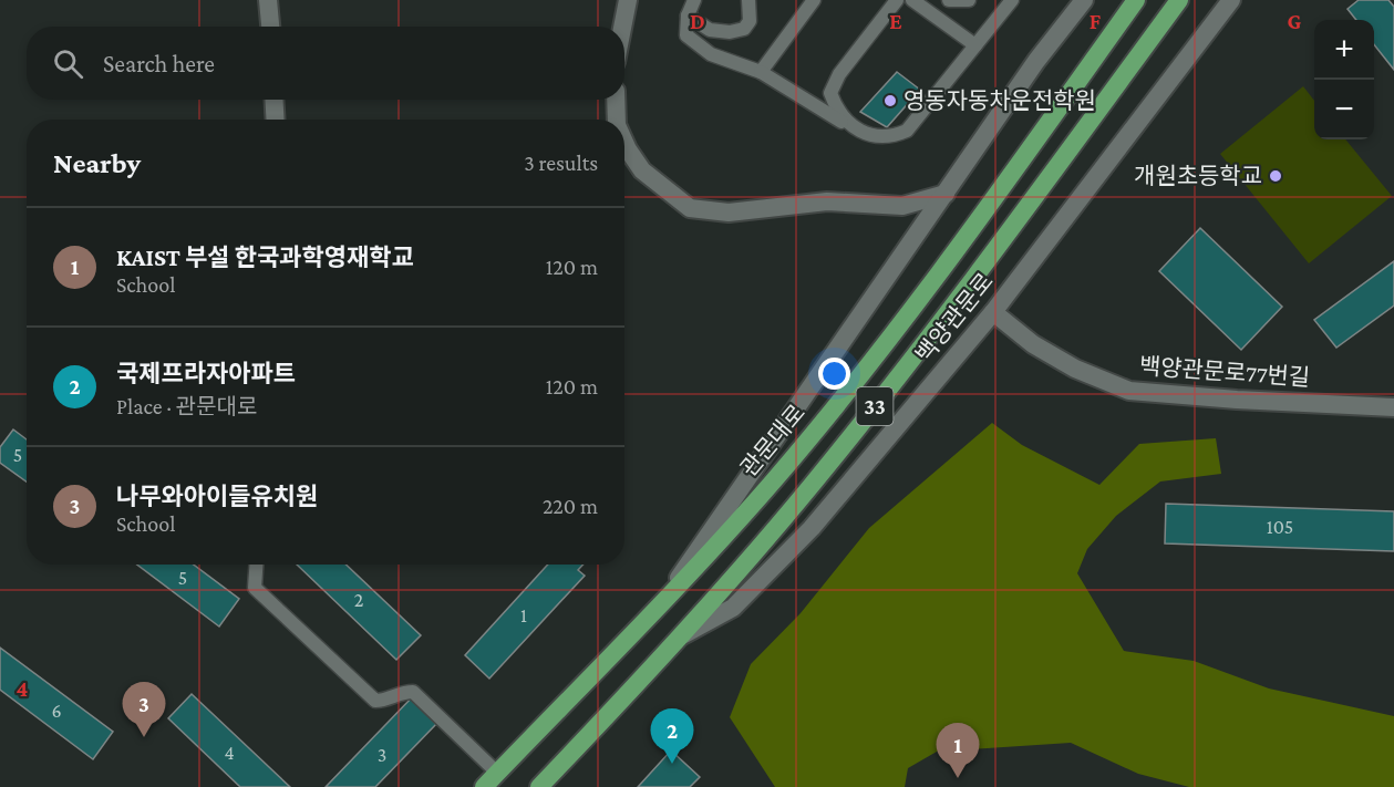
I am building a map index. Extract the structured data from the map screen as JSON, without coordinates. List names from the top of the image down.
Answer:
{
  "streets": {
    "highway": ["33", "관문대로"],
    "main road": ["백양관문로", "백양관문로77번길"]
  },
  "crossings": [
    ["백양관문로", "백양관문로77번길"],
    ["백양관문로", "33"]
  ],
  "places": ["영동자동차운전학원", "개원초등학교"],
  "house_numbers": [
    "5",
    "105",
    "5",
    "2",
    "1",
    "6",
    "4",
    "3"
  ],
  "page": {
    "map_buttons": ["+", "−"],
    "search": "Search here",
    "heading": ["Nearby", "3 results"],
    "list": [
      {
        "mark": "1",
        "name": "KAIST 부설 한국과학영재학교",
        "note": "School",
        "value": "120 m"
      },
      {
        "mark": "2",
        "name": "국제프라자아파트",
        "note": "Place · 관문대로",
        "value": "120 m"
      },
      {
        "mark": "3",
        "name": "나무와아이들유치원",
        "note": "School",
        "value": "220 m"
      }
    ],
    "pins": ["3", "2", "1"]
  },
  "grid": {
    "columns": [
      "D",
      "E",
      "F",
      "G"
    ],
    "rows": ["4"]
  }
}
